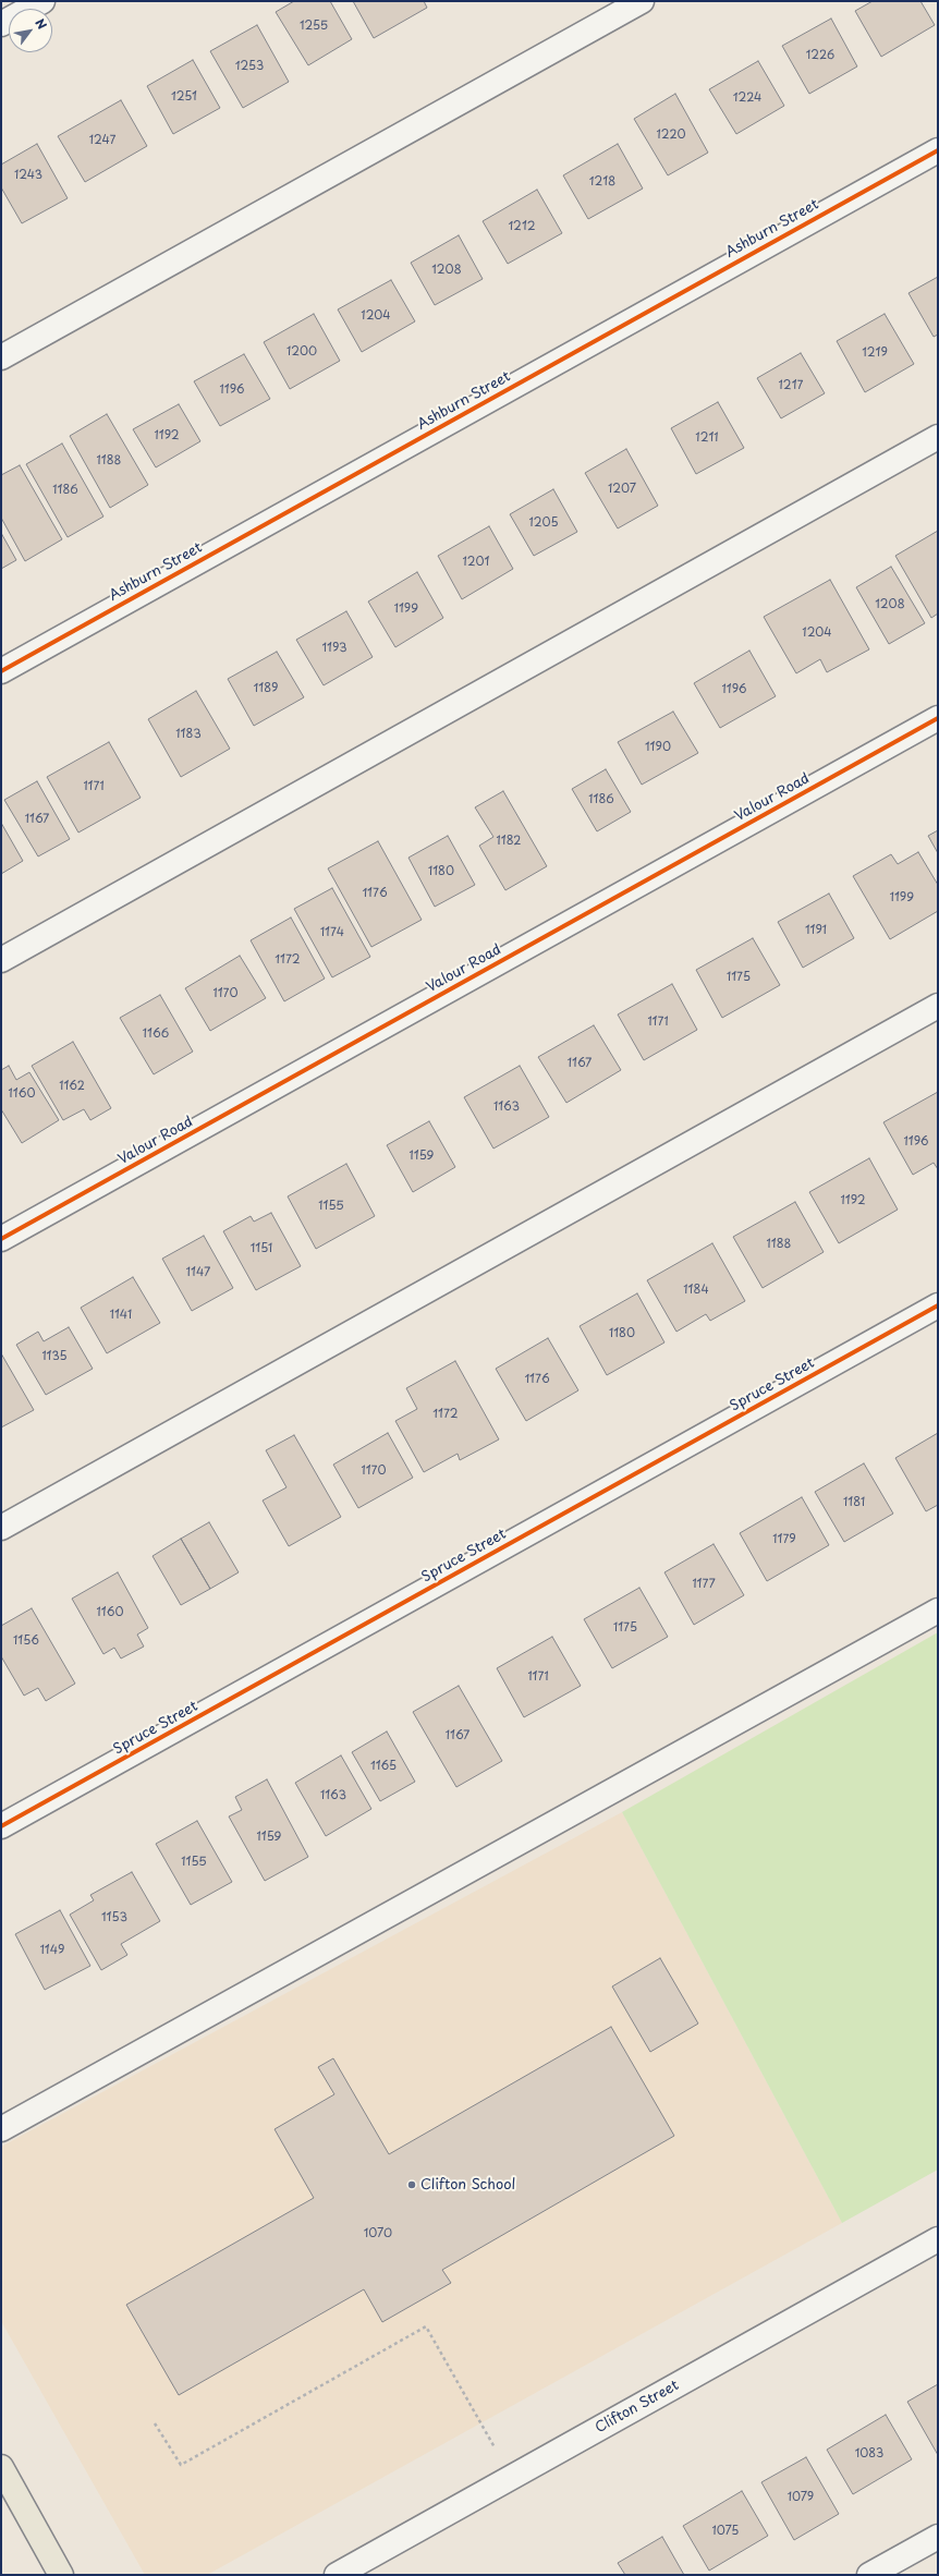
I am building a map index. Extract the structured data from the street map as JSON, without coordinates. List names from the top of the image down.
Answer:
{
  "streets": {
    "street": [
      "Ashburn Street",
      "Valour Road",
      "Spruce Street",
      "Clifton Street"
    ]
  },
  "places": ["Clifton School"],
  "house_numbers": [
    "1255",
    "1226",
    "1253",
    "1251",
    "1224",
    "1220",
    "1247",
    "1243",
    "1218",
    "1212",
    "1208",
    "1204",
    "1200",
    "1219",
    "1217",
    "1196",
    "1192",
    "1211",
    "1188",
    "1207",
    "1186",
    "1205",
    "1201",
    "1208",
    "1199",
    "1204",
    "1193",
    "1189",
    "1196",
    "1183",
    "1190",
    "1171",
    "1186",
    "1167",
    "1182",
    "1180",
    "1176",
    "1199",
    "1191",
    "1174",
    "1172",
    "1175",
    "1170",
    "1171",
    "1166",
    "1167",
    "1162",
    "1160",
    "1163",
    "1196",
    "1159",
    "1192",
    "1155",
    "1188",
    "1151",
    "1147",
    "1184",
    "1141",
    "1180",
    "1135",
    "1176",
    "1172",
    "1170",
    "1181",
    "1179",
    "1177",
    "1160",
    "1175",
    "1156",
    "1171",
    "1167",
    "1165",
    "1163",
    "1159",
    "1155",
    "1153",
    "1149",
    "1070",
    "1083",
    "1079",
    "1075"
  ],
  "north": "top right"
}
